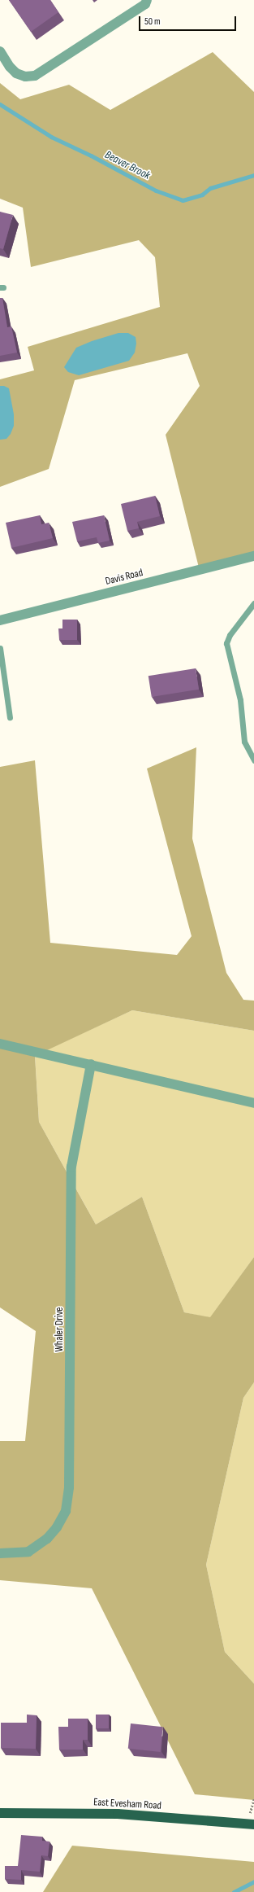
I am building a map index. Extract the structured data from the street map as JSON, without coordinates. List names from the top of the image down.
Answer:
{
  "streets": {
    "main road": ["East Evesham Road"],
    "street": ["Davis Road", "Whaler Drive"]
  },
  "water": ["Beaver Brook"],
  "scale_bar": "50 m"
}
